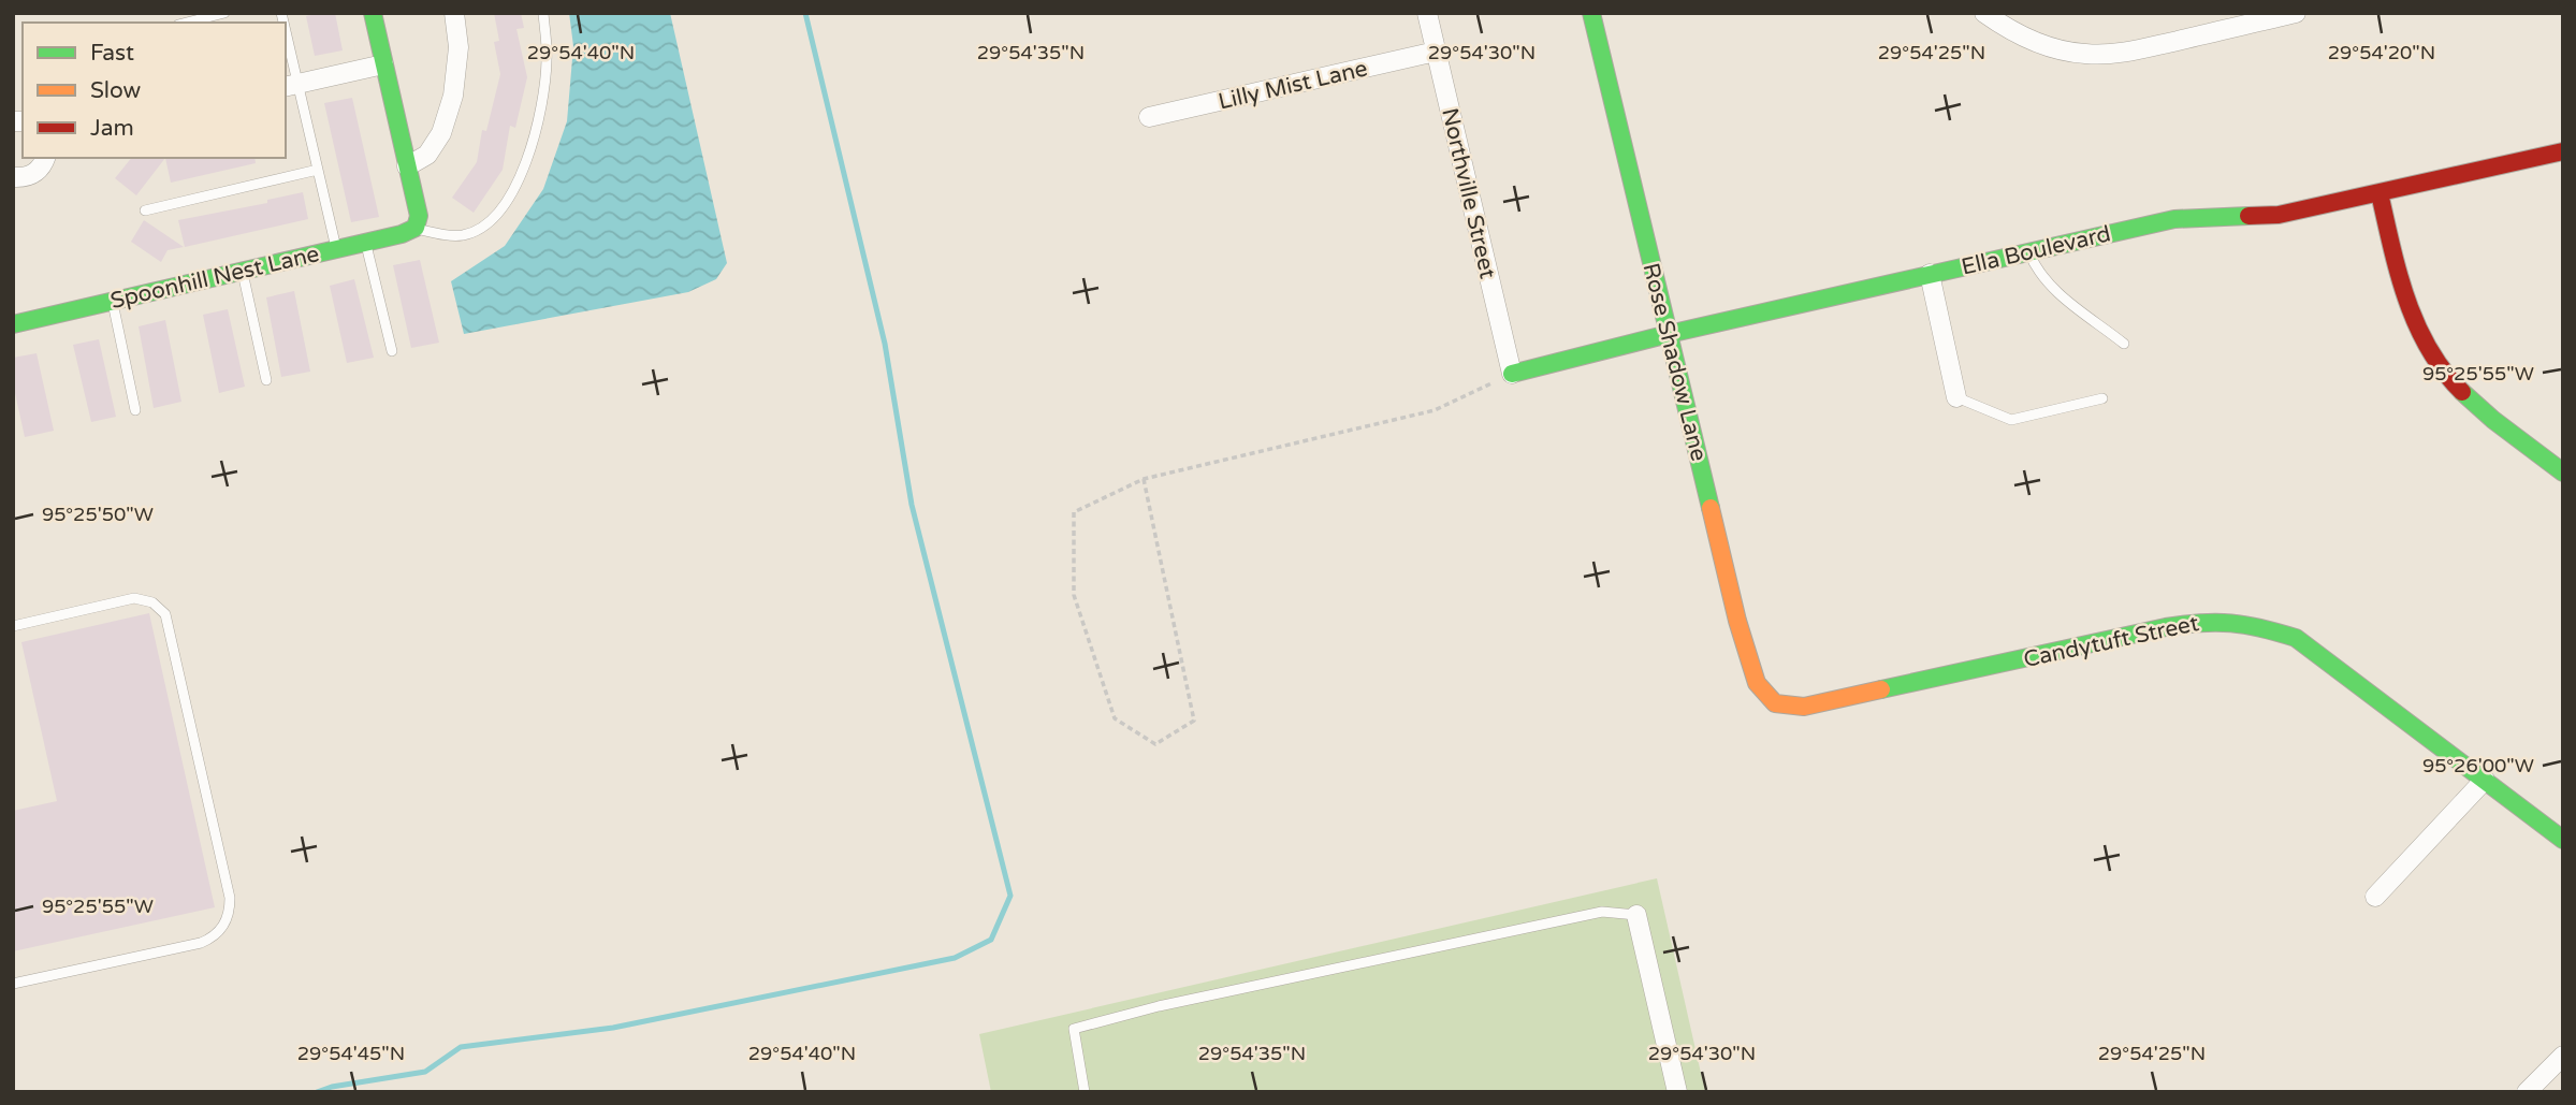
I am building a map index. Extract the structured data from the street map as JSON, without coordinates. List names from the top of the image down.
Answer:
{
  "streets": {
    "street": [
      "Lilly Mist Lane",
      "Northville Street",
      "Ella Boulevard",
      "Spoonhill Nest Lane",
      "Rose Shadow Lane",
      "Candytuft Street"
    ]
  },
  "crossings": [
    ["Lilly Mist Lane", "Northville Street"],
    ["Northville Street", "Ella Boulevard"],
    ["Ella Boulevard", "Rose Shadow Lane"],
    ["Rose Shadow Lane", "Candytuft Street"]
  ],
  "legend": ["Fast", "Slow", "Jam"],
  "coordinates": [
    "29°54'40\"N",
    "29°54'35\"N",
    "29°54'30\"N",
    "29°54'25\"N",
    "29°54'20\"N",
    "95°25'55\"W",
    "95°25'50\"W",
    "95°26'00\"W",
    "29°54'45\"N"
  ]
}
